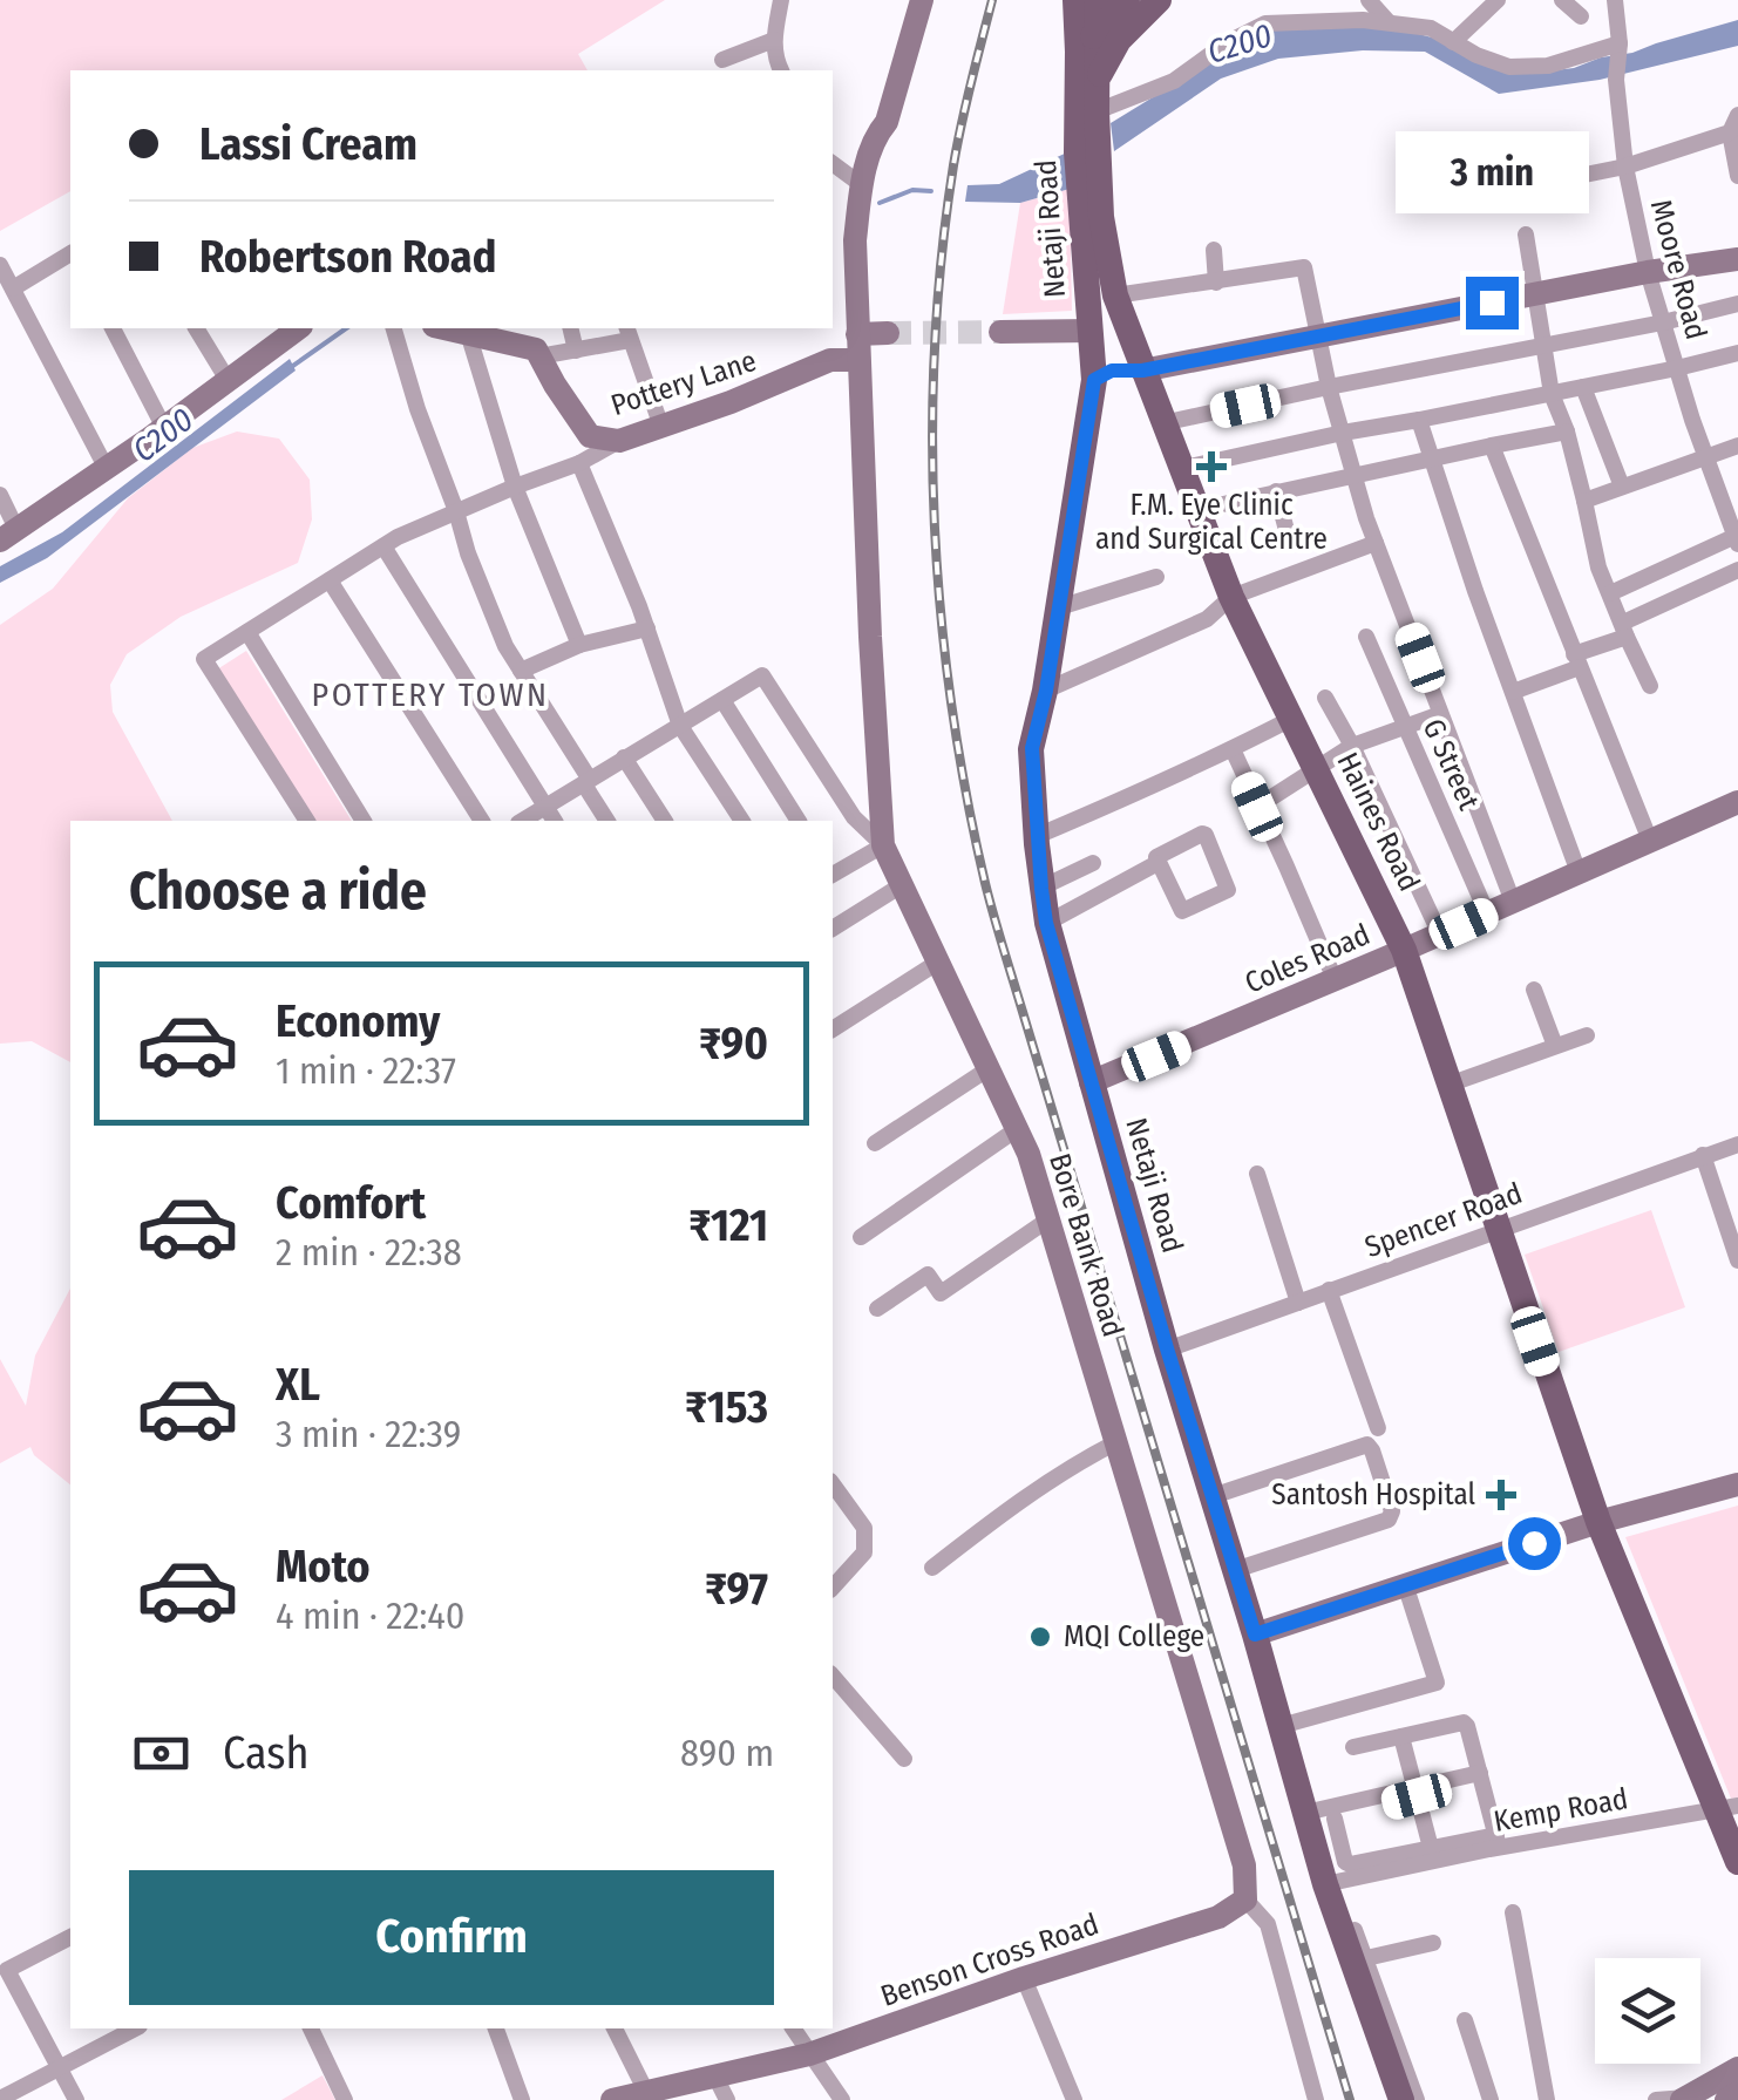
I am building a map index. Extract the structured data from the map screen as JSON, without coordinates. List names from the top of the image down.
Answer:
{
  "streets": {
    "main road": ["Netaji Road", "Haines Road"],
    "street": [
      "Moore Road",
      "Pottery Lane",
      "G Street",
      "Coles Road",
      "Spencer Road",
      "Bore Bank Road",
      "Kemp Road",
      "Benson Cross Road"
    ]
  },
  "crossings": [
    ["Netaji Road", "Haines Road"],
    ["Netaji Road", "Coles Road"],
    ["Netaji Road", "Spencer Road"],
    ["Netaji Road", "Kemp Road"],
    ["Pottery Lane", "Bore Bank Road"],
    ["G Street", "Coles Road"],
    ["Haines Road", "Coles Road"],
    ["Haines Road", "Spencer Road"],
    ["Haines Road", "Kemp Road"],
    ["Bore Bank Road", "Benson Cross Road"]
  ],
  "districts": ["POTTERY TOWN"],
  "water": ["C200"],
  "places": {
    "health": ["F.M. Eye Clinic and Surgical Centre", "Santosh Hospital"],
    "other": ["MQI College"]
  },
  "page": {
    "banner": ["Lassi Cream", "Robertson Road"],
    "bubble": "3 min",
    "heading": "Choose a ride",
    "list": [
      {
        "name": "Economy",
        "note": "1 min · 22:37",
        "value": "₹90"
      },
      {
        "name": "Comfort",
        "note": "2 min · 22:38",
        "value": "₹121"
      },
      {
        "name": "XL",
        "note": "3 min · 22:39",
        "value": "₹153"
      },
      {
        "name": "Moto",
        "note": "4 min · 22:40",
        "value": "₹97"
      }
    ],
    "pay": ["Cash", "890 m"],
    "buttons": "Confirm"
  }
}
